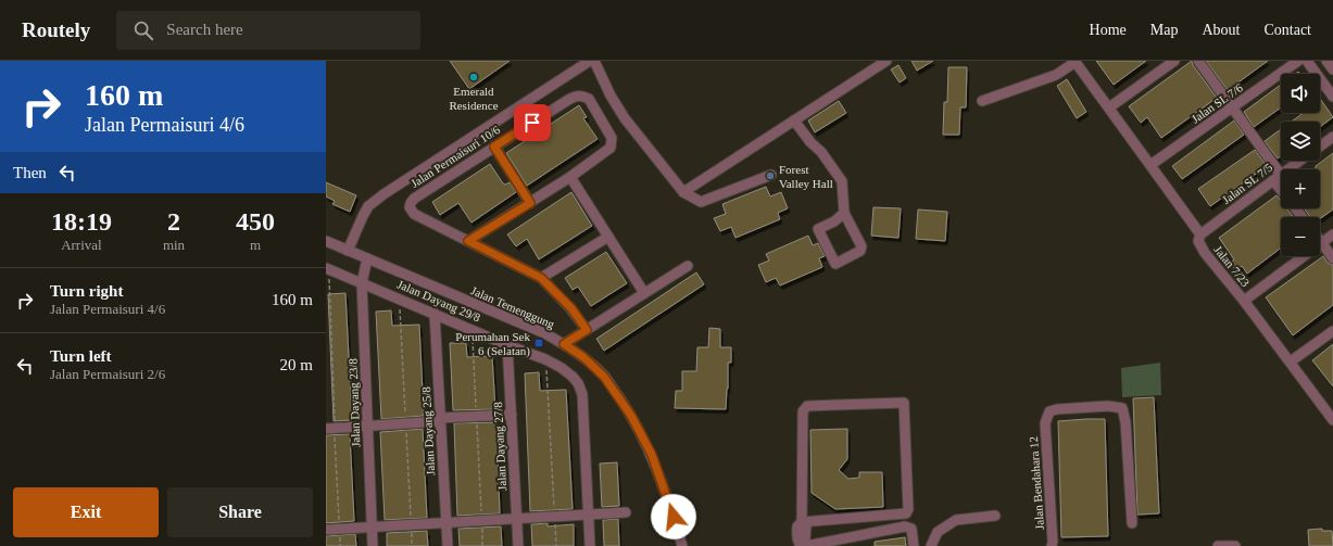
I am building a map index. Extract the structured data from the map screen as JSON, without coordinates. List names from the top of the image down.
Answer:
{
  "streets": {
    "street": [
      "Jalan SL 7/6",
      "Jalan Permaisuri 10/6",
      "Jalan SL 7/5",
      "Jalan 7/23",
      "Jalan Dayang 29/8",
      "Jalan Temenggung",
      "Jalan Dayang 23/8",
      "Jalan Dayang 25/8",
      "Jalan Dayang 27/8",
      "Jalan Bendahara 12"
    ]
  },
  "crossings": [
    ["Jalan SL 7/6", "Jalan 7/23"],
    ["Jalan SL 7/5", "Jalan 7/23"],
    ["Jalan Dayang 29/8", "Jalan Dayang 23/8"],
    ["Jalan Dayang 29/8", "Jalan Dayang 25/8"],
    ["Jalan Dayang 29/8", "Jalan Dayang 27/8"],
    ["Jalan Temenggung", "Jalan Dayang 23/8"]
  ],
  "places": {
    "other": ["Emerald Residence", "Forest Valley Hall"],
    "transit": ["Perumahan Sek 6 (Selatan)"]
  },
  "page": {
    "header": "Routely",
    "search": "Search here",
    "nav": [
      "Home",
      "Map",
      "About",
      "Contact"
    ],
    "turn": ["160 m", "Jalan Permaisuri 4/6"],
    "map_buttons": ["+", "−"],
    "then": "Then",
    "eta": [
      "18:19",
      "Arrival",
      "2",
      "min",
      "450",
      "m"
    ],
    "list": [
      {
        "name": "Turn right",
        "note": "Jalan Permaisuri 4/6",
        "value": "160 m"
      },
      {
        "name": "Turn left",
        "note": "Jalan Permaisuri 2/6",
        "value": "20 m"
      }
    ],
    "buttons": ["Exit", "Share"]
  }
}
